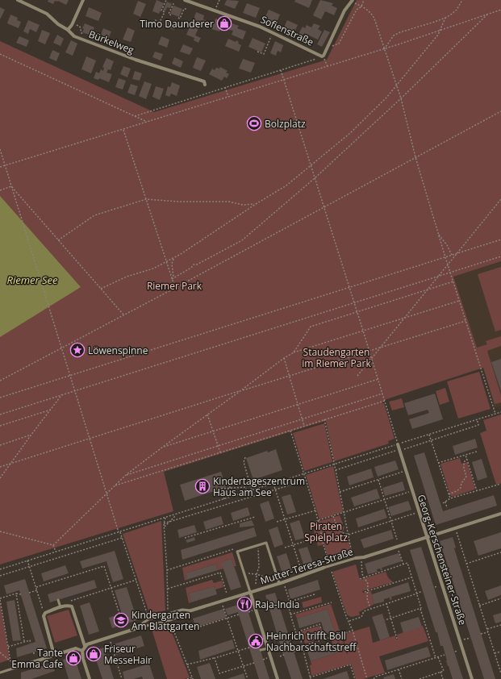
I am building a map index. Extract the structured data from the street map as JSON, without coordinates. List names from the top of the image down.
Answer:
{
  "streets": {
    "street": [
      "Sofienstraße",
      "Bürkelweg",
      "Georg-Kerschensteiner-Straße",
      "Mutter-Teresa-Straße"
    ]
  },
  "crossings": [
    ["Georg-Kerschensteiner-Straße", "Mutter-Teresa-Straße"]
  ],
  "water": ["Riemer See"],
  "parks": ["Riemer Park", "Staudengarten im Riemer Park", "Piraten Spielplatz"],
  "places": {
    "shop": ["Timo Daunderer", "Friseur MesseHair", "Tante Emma Cafe"],
    "sports": ["Bolzplatz"],
    "place": ["Löwenspinne"],
    "building": ["Kindertageszentrum Haus am See"],
    "restaurant": ["Raja-India"],
    "school or university": ["Kindergarten Am Blattgarten"],
    "public building": ["Heinrich trifft Böll Nachbarschaftstreff"]
  }
}
